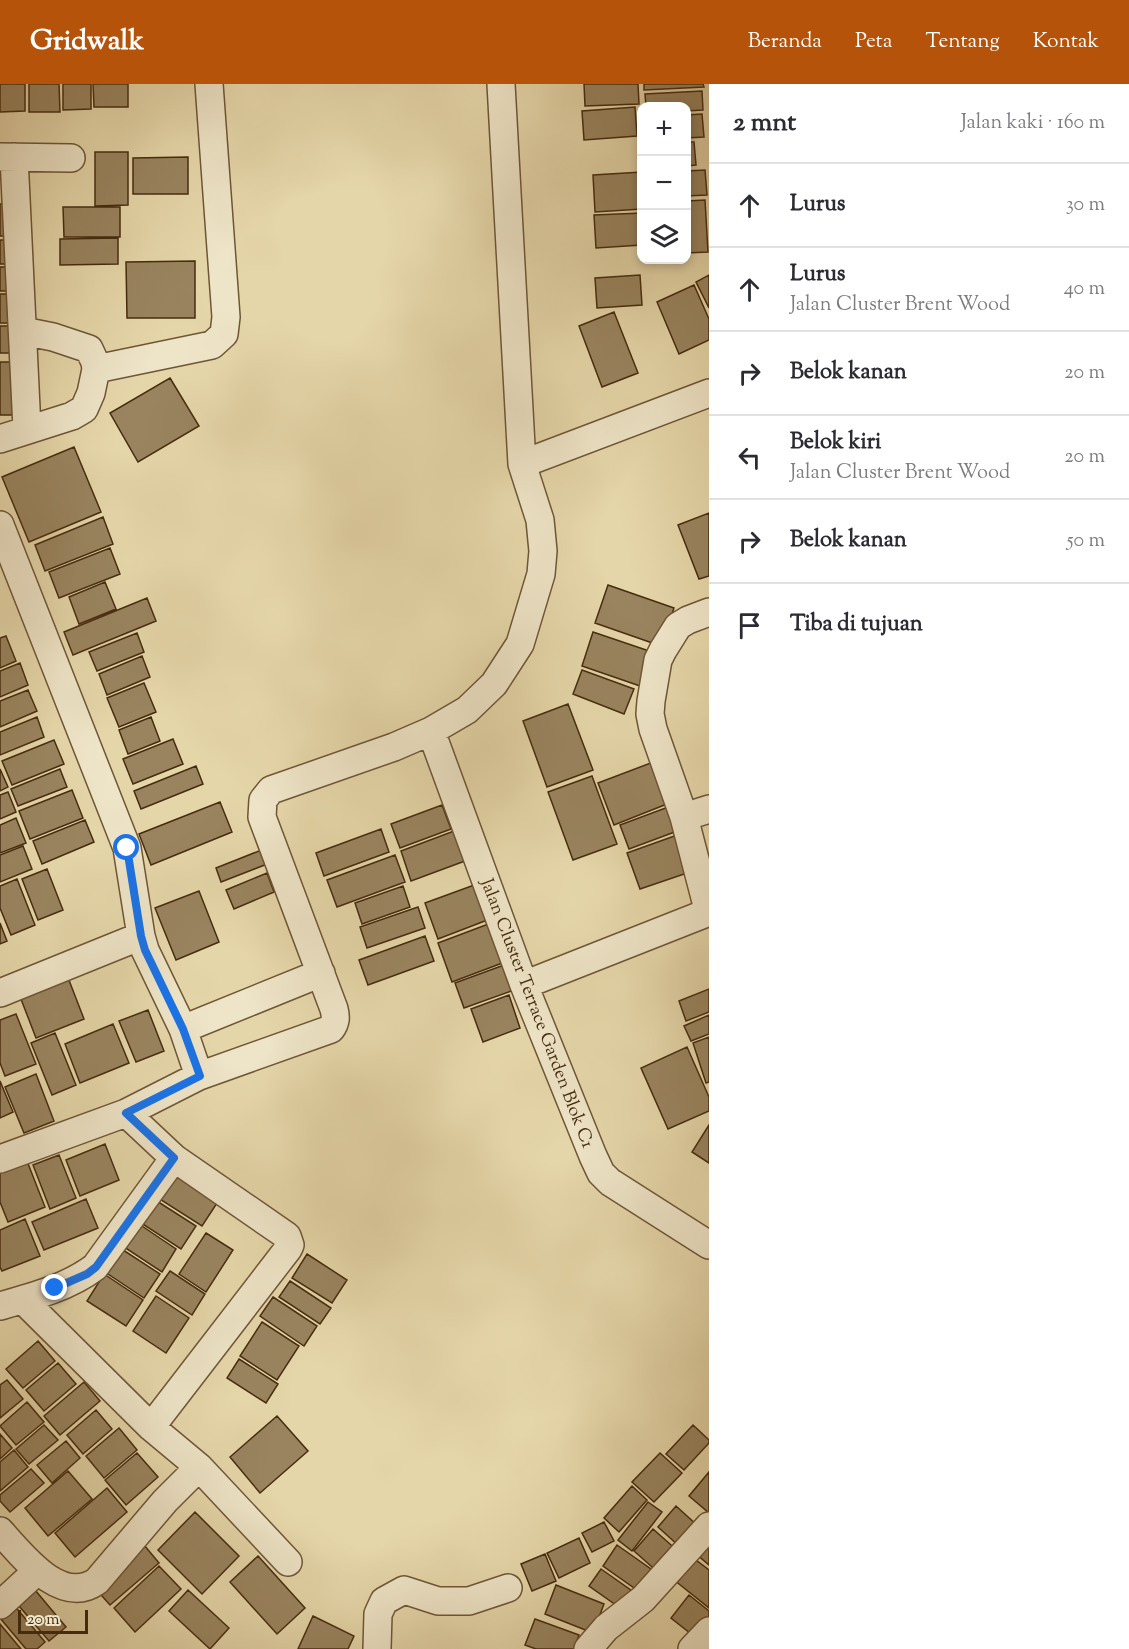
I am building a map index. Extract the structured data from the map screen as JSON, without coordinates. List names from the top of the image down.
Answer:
{
  "streets": {
    "street": ["Jalan Cluster Terrace Garden Blok C1"]
  },
  "scale_bar": "20 m",
  "page": {
    "header": "Gridwalk",
    "nav": [
      "Beranda",
      "Peta",
      "Tentang",
      "Kontak"
    ],
    "heading": ["2 mnt", "Jalan kaki · 160 m"],
    "map_buttons": ["+", "−"],
    "list": [
      ["Lurus", "30 m"],
      ["Lurus", "Jalan Cluster Brent Wood", "40 m"],
      ["Belok kanan", "20 m"],
      ["Belok kiri", "Jalan Cluster Brent Wood", "20 m"],
      ["Belok kanan", "50 m"],
      "Tiba di tujuan"
    ],
    "scale": "20 m"
  }
}
